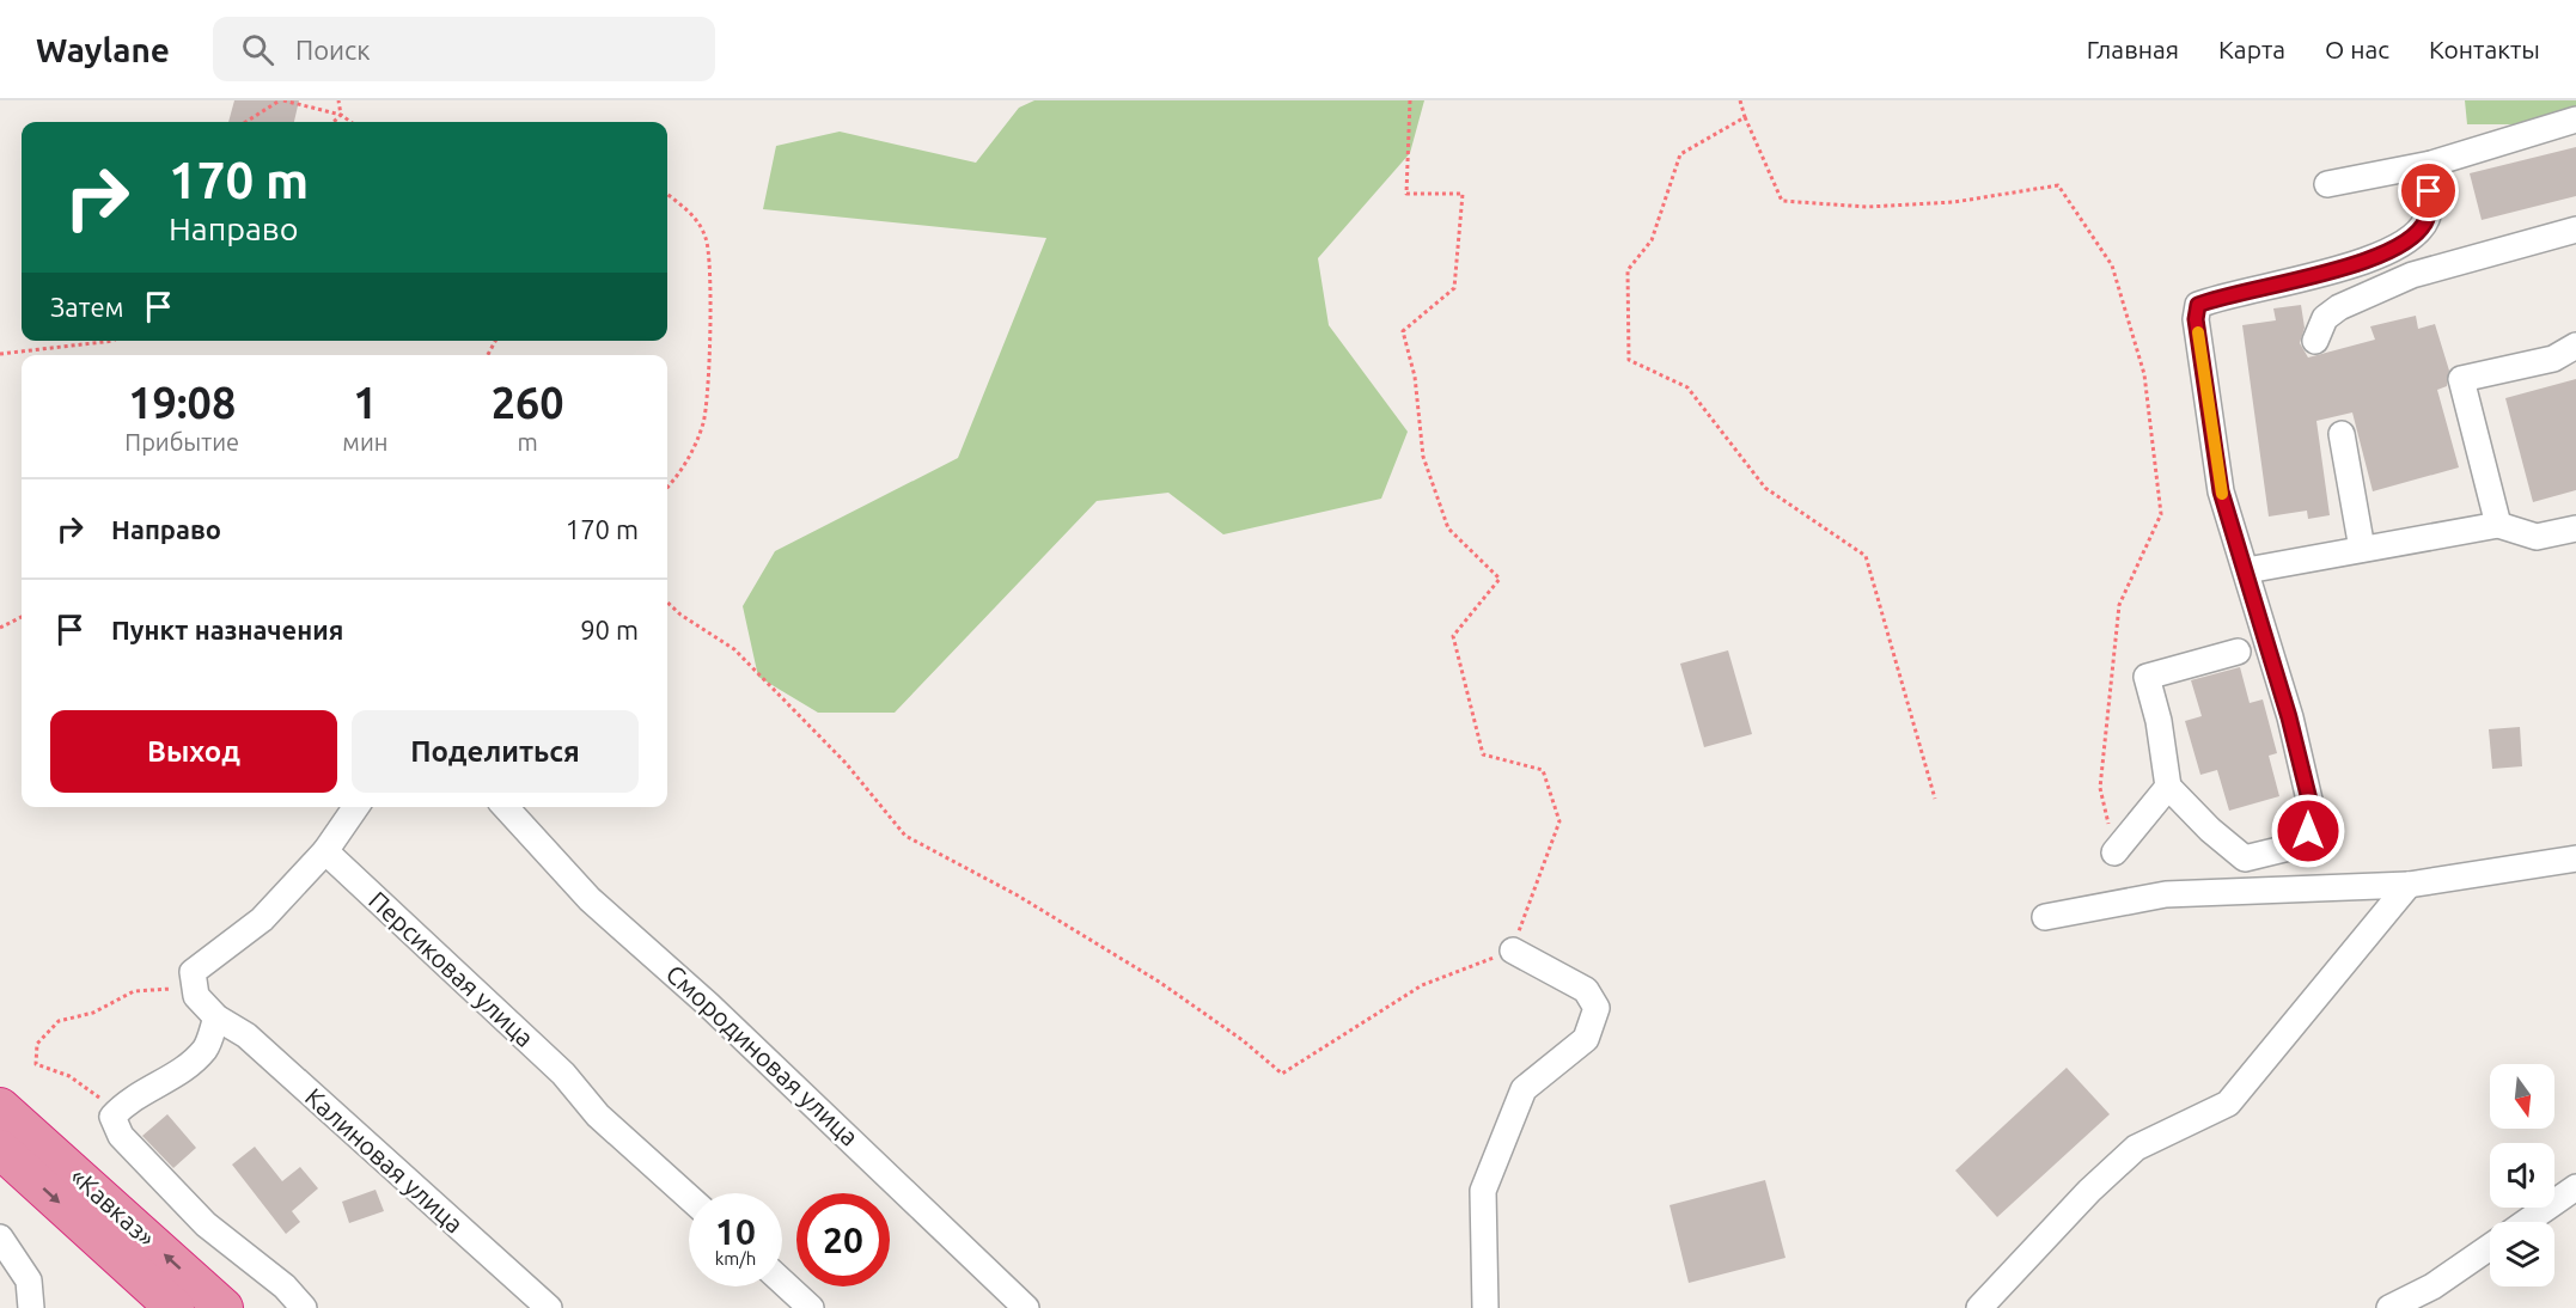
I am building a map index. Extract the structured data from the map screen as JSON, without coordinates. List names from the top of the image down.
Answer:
{
  "streets": {
    "highway": ["«Кавказ»"],
    "street": ["Персиковая улица", "Смородиновая улица", "Калиновая улица"]
  },
  "north": "bottom",
  "page": {
    "header": "Waylane",
    "search": "Поиск",
    "nav": [
      "Главная",
      "Карта",
      "О нас",
      "Контакты"
    ],
    "turn": ["170 m", "Направо"],
    "then": "Затем",
    "eta": [
      "19:08",
      "Прибытие",
      "1",
      "мин",
      "260",
      "m"
    ],
    "list": [
      {
        "name": "Направо",
        "value": "170 m"
      },
      {
        "name": "Пункт назначения",
        "value": "90 m"
      }
    ],
    "buttons": ["Выход", "Поделиться"],
    "speed": "10 km/h",
    "limit": "20"
  }
}
